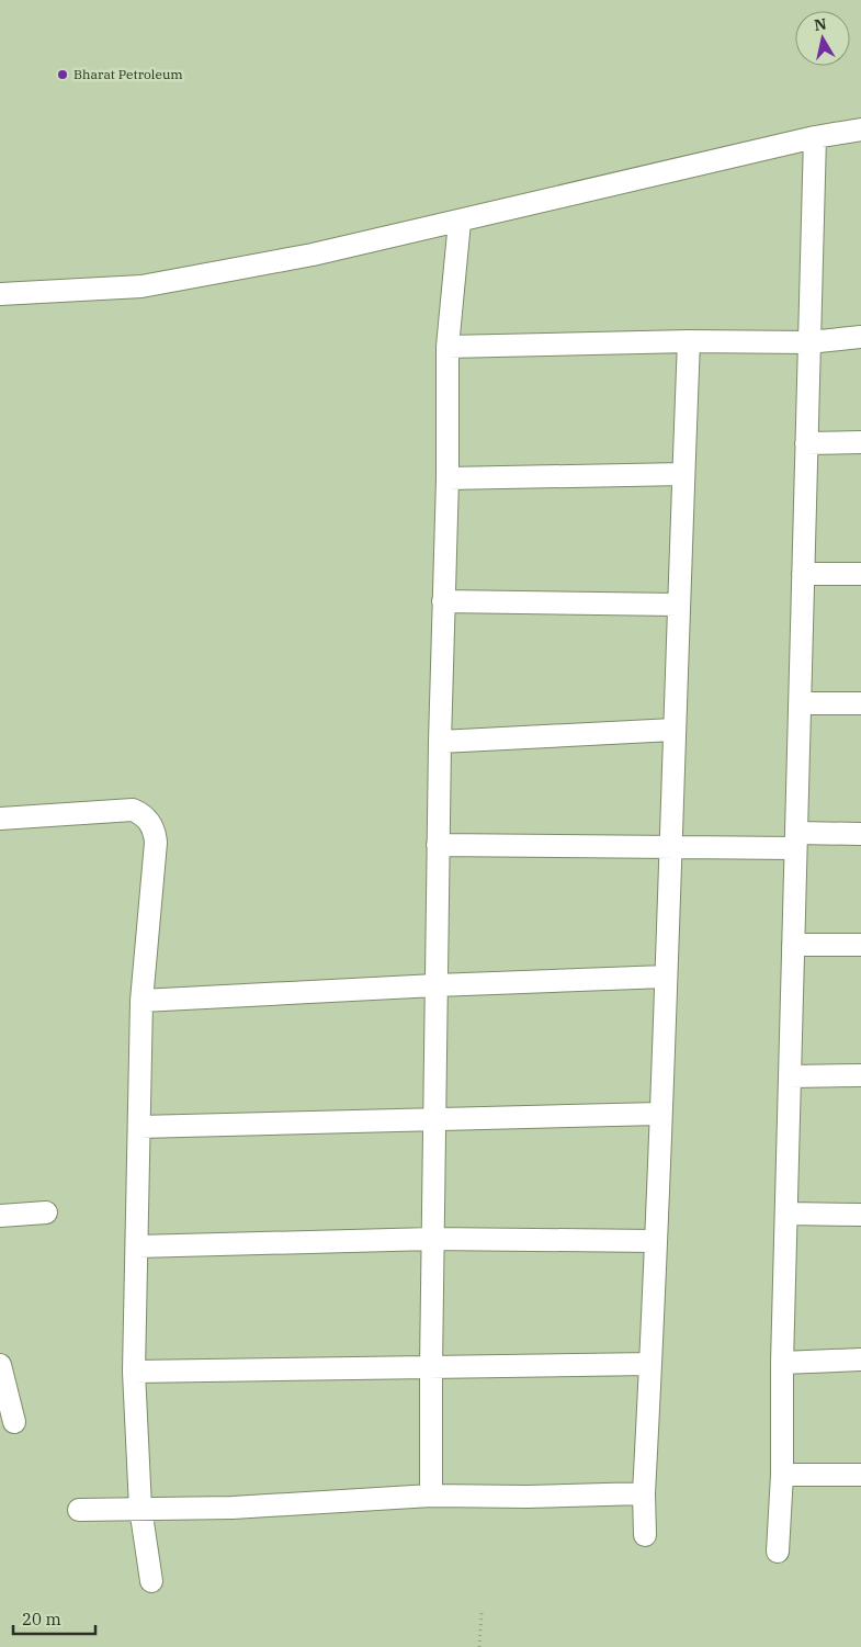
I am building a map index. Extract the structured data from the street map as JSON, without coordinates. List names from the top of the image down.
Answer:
{
  "places": ["Bharat Petroleum"],
  "scale_bar": "20 m",
  "north": "top"
}
